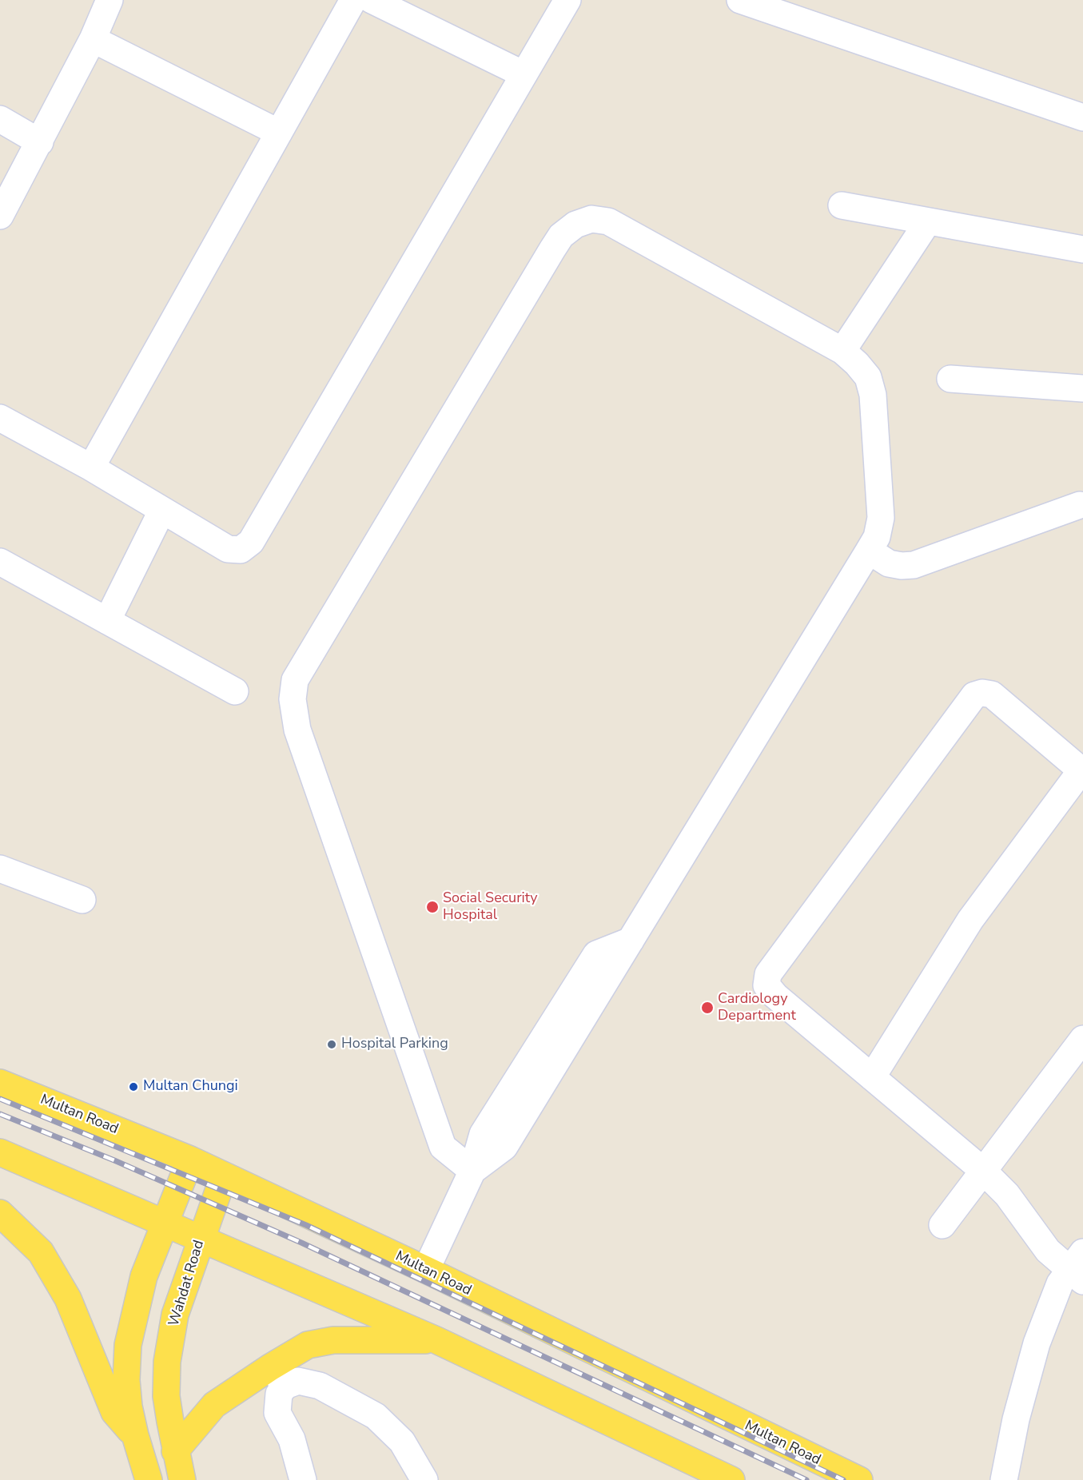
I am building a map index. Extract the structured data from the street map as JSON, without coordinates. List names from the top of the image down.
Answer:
{
  "streets": {
    "main road": ["Multan Road", "Wahdat Road"]
  },
  "crossings": [
    ["Multan Road", "Wahdat Road"]
  ],
  "places": [
    "Social Security Hospital",
    "Cardiology Department",
    "Hospital Parking",
    "Multan Chungi"
  ]
}
